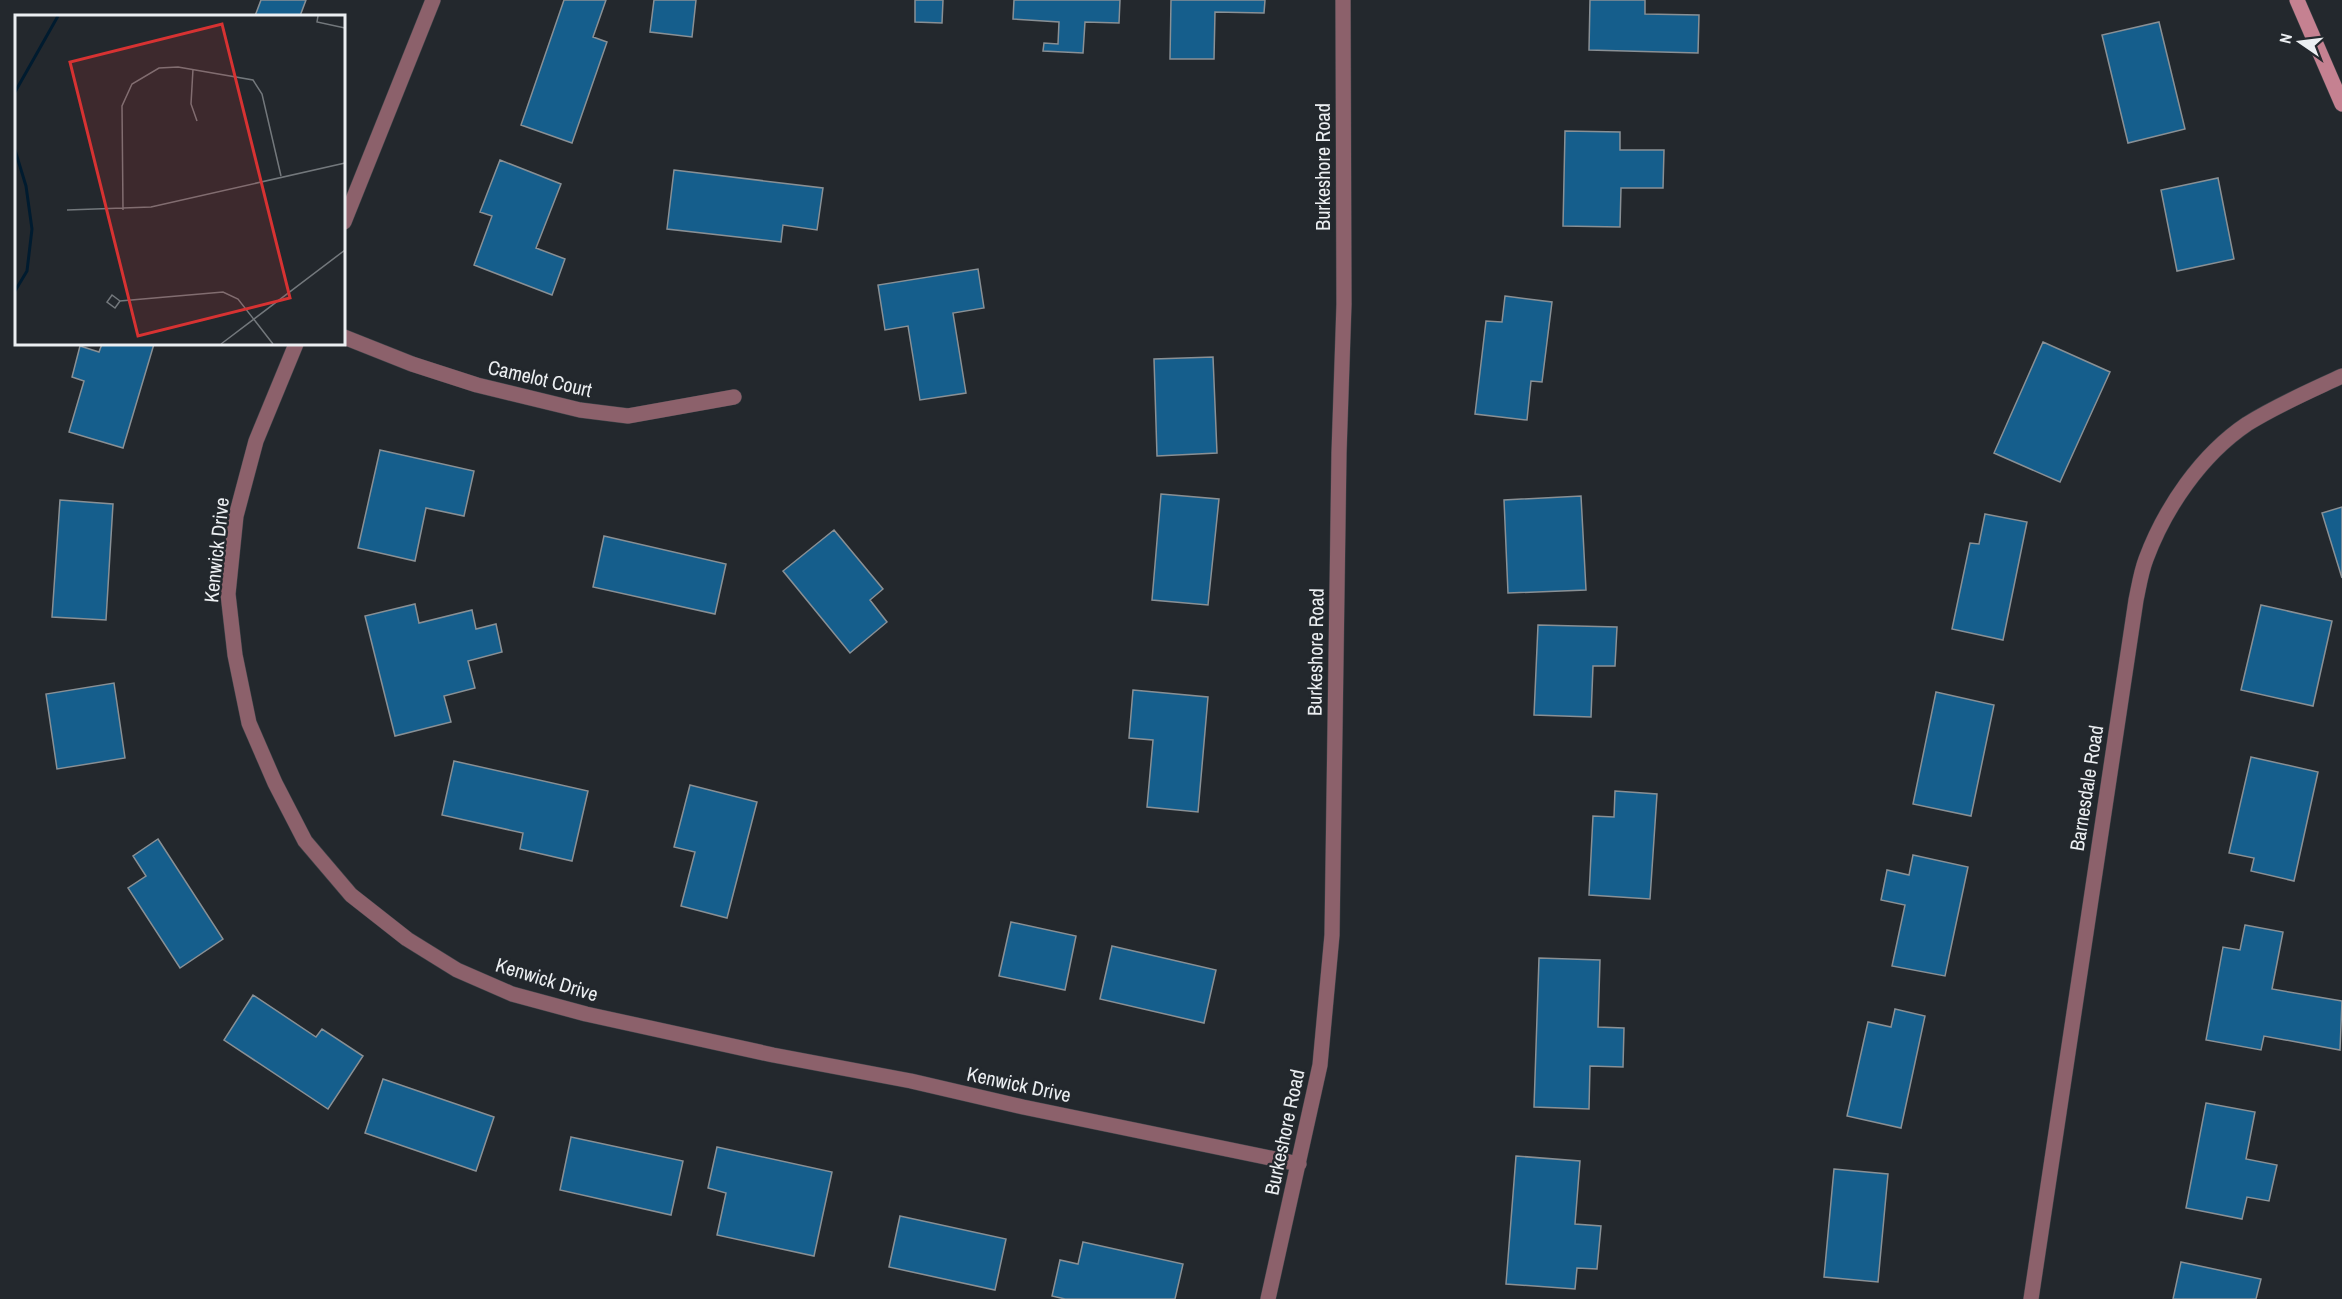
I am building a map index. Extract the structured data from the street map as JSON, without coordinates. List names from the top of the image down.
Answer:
{
  "streets": {
    "street": [
      "Burkeshore Road",
      "Camelot Court",
      "Kenwick Drive",
      "Barnesdale Road"
    ]
  },
  "crossings": [
    ["Burkeshore Road", "Kenwick Drive"]
  ],
  "north": "left"
}
